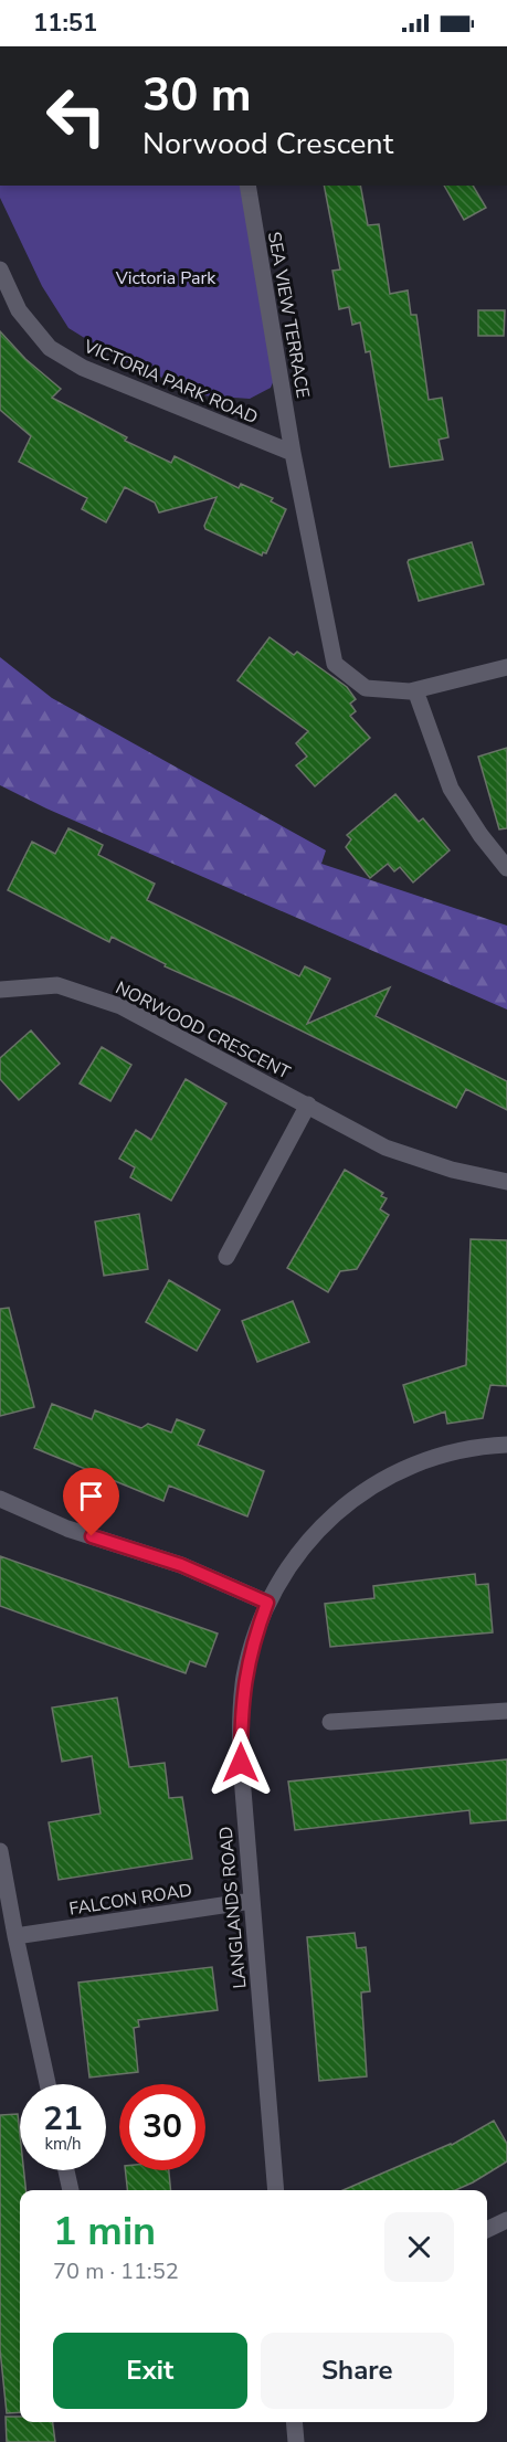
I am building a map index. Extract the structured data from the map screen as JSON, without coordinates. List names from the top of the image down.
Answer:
{
  "streets": {
    "street": [
      "SEA VIEW TERRACE",
      "VICTORIA PARK ROAD",
      "NORWOOD CRESCENT",
      "FALCON ROAD",
      "LANGLANDS ROAD"
    ]
  },
  "crossings": [
    ["SEA VIEW TERRACE", "VICTORIA PARK ROAD"],
    ["FALCON ROAD", "LANGLANDS ROAD"]
  ],
  "parks": ["Victoria Park"],
  "page": {
    "status": "11:51",
    "turn": ["30 m", "Norwood Crescent"],
    "speed": "21 km/h",
    "limit": "30",
    "heading": ["1 min", "70 m · 11:52"],
    "buttons": ["Exit", "Share"]
  }
}
